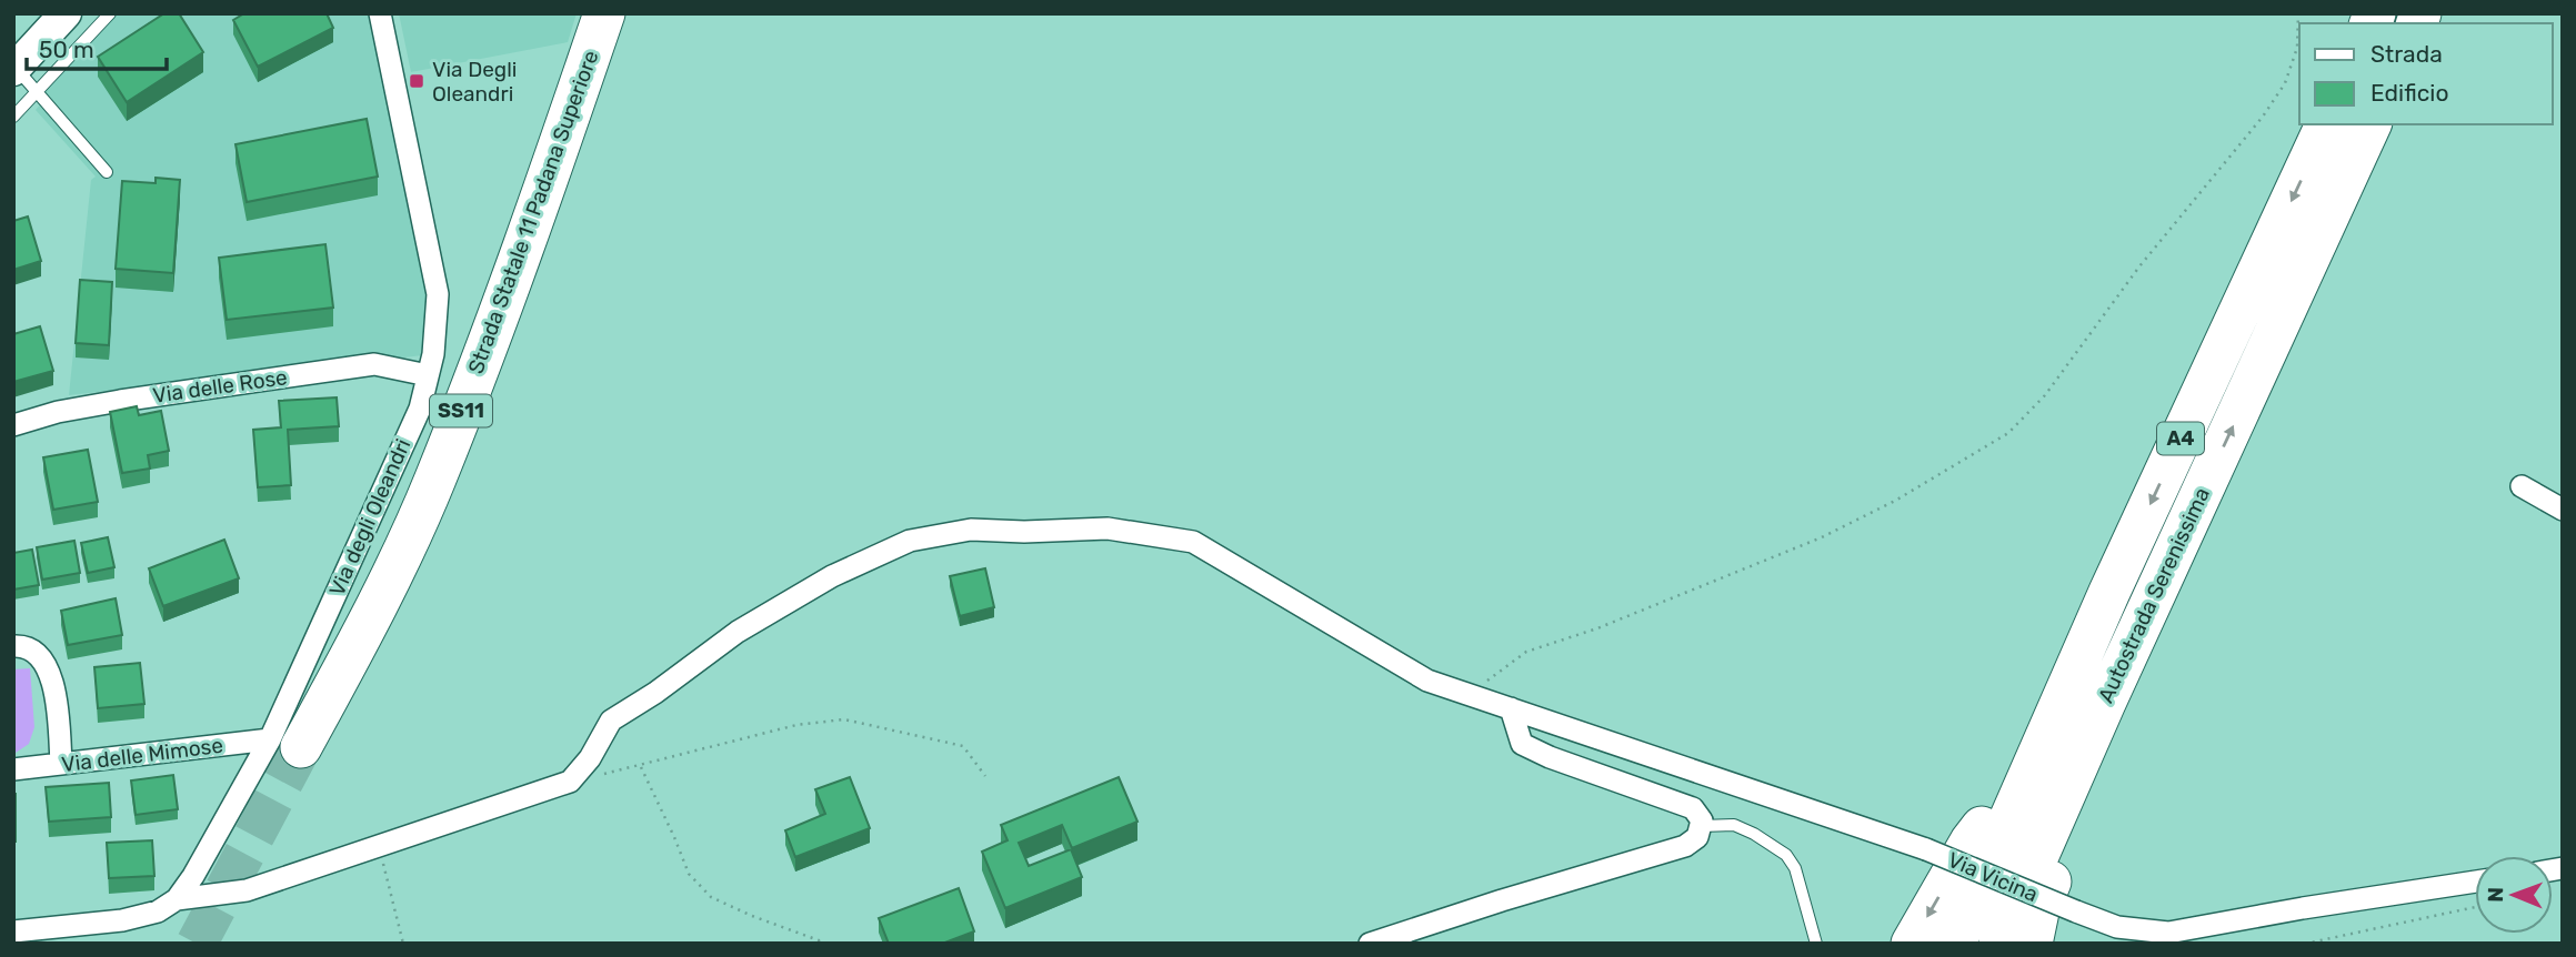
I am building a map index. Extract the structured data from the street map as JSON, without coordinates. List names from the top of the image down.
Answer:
{
  "streets": {
    "highway": [
      "Strada Statale 11 Padana Superiore",
      "SS11",
      "A4",
      "Autostrada Serenissima"
    ],
    "street": [
      "Via delle Rose",
      "Via degli Oleandri",
      "Via delle Mimose",
      "Via Vicina"
    ]
  },
  "crossings": [
    ["Strada Statale 11 Padana Superiore", "Via degli Oleandri"],
    ["Strada Statale 11 Padana Superiore", "Via delle Mimose"],
    ["Via delle Rose", "Via degli Oleandri"],
    ["Via degli Oleandri", "Via delle Mimose"]
  ],
  "places": {
    "transit": ["Via Degli Oleandri"]
  },
  "legend": ["Strada", "Edificio"],
  "scale_bar": "50 m",
  "north": "left"
}
